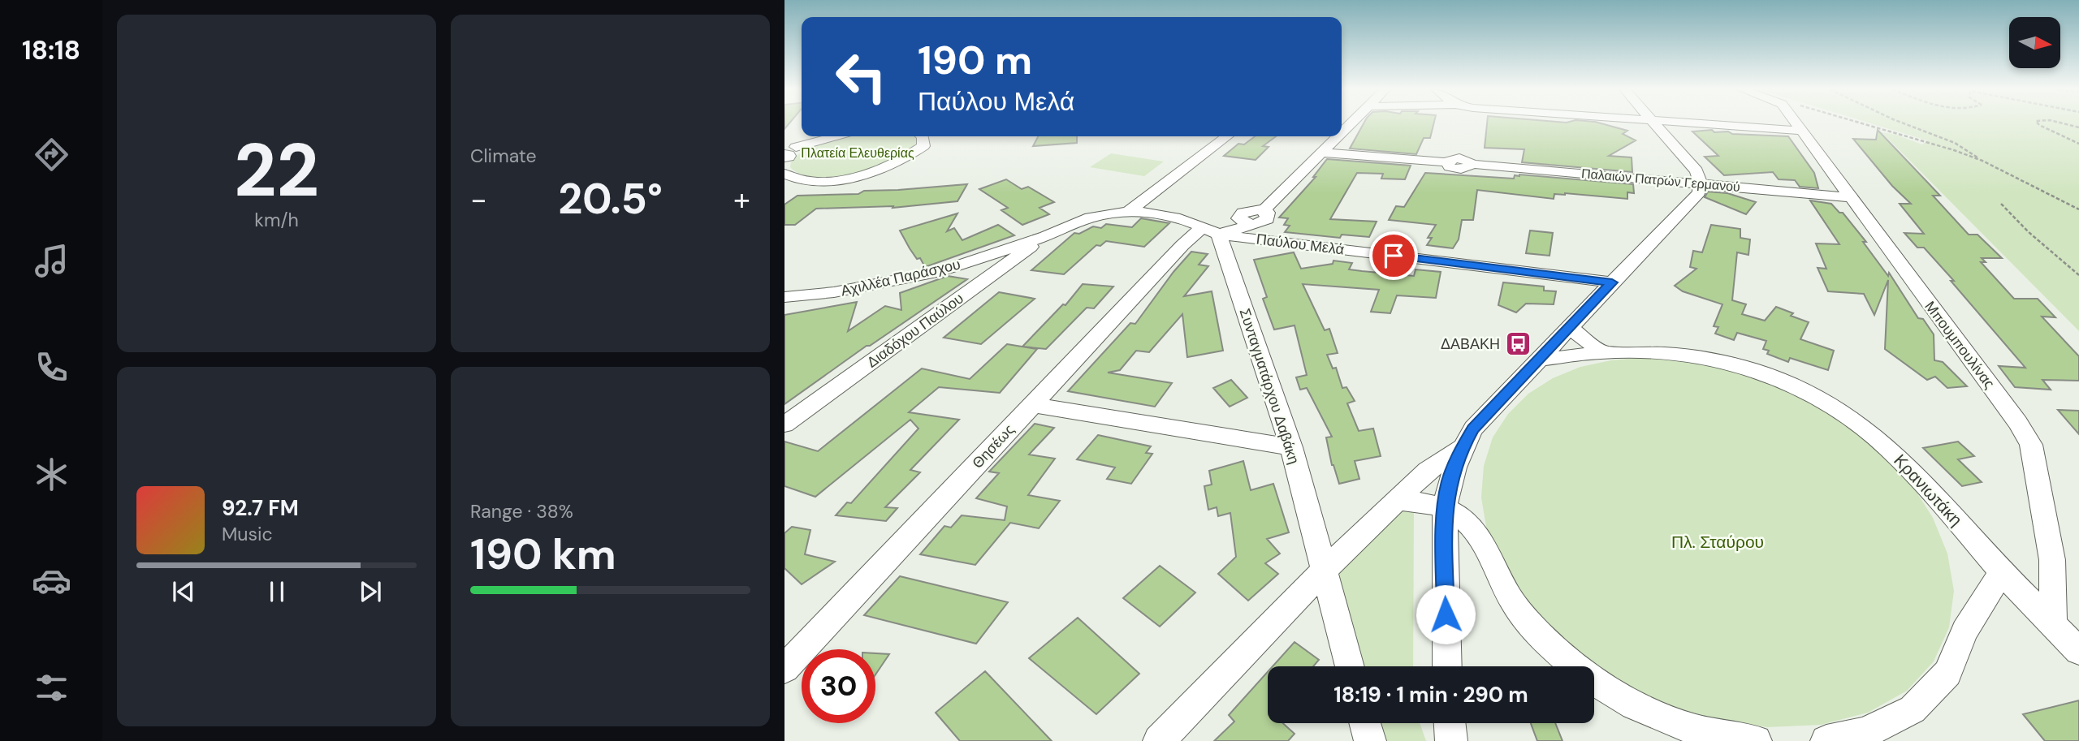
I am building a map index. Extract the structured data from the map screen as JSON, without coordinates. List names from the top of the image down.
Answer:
{
  "streets": {
    "street": [
      "Παλαιών Πατρών Γερμανού",
      "Παύλου Μελά",
      "Αχιλλέα Παράσχου",
      "Διαδόχου Παύλου",
      "Μπουμπουλίνας",
      "Συνταγματάρχου Δαβάκη",
      "Θησέως",
      "Κρανιωτάκη"
    ]
  },
  "crossings": [
    ["Παλαιών Πατρών Γερμανού", "Μπουμπουλίνας"],
    ["Παύλου Μελά", "Αχιλλέα Παράσχου"],
    ["Παύλου Μελά", "Διαδόχου Παύλου"],
    ["Παύλου Μελά", "Συνταγματάρχου Δαβάκη"],
    ["Παύλου Μελά", "Θησέως"],
    ["Αχιλλέα Παράσχου", "Διαδόχου Παύλου"],
    ["Μπουμπουλίνας", "Κρανιωτάκη"],
    ["Συνταγματάρχου Δαβάκη", "Θησέως"]
  ],
  "parks": ["Πλατεία Ελευθερίας", "Πλ. Σταύρου"],
  "places": {
    "bus stop": ["ΔΑΒΑΚΗ"]
  },
  "north": "right",
  "page": {
    "tabs": "18:18",
    "tile": [
      ["22", "km/h"],
      "Climate",
      ["Range · 38%", "190 km"]
    ],
    "turn": ["190 m", "Παύλου Μελά"],
    "heat": ["−", "20.5°", "+"],
    "song": ["92.7 FM", "Music"],
    "limit": "30",
    "trip": "18:19 · 1 min · 290 m"
  }
}
